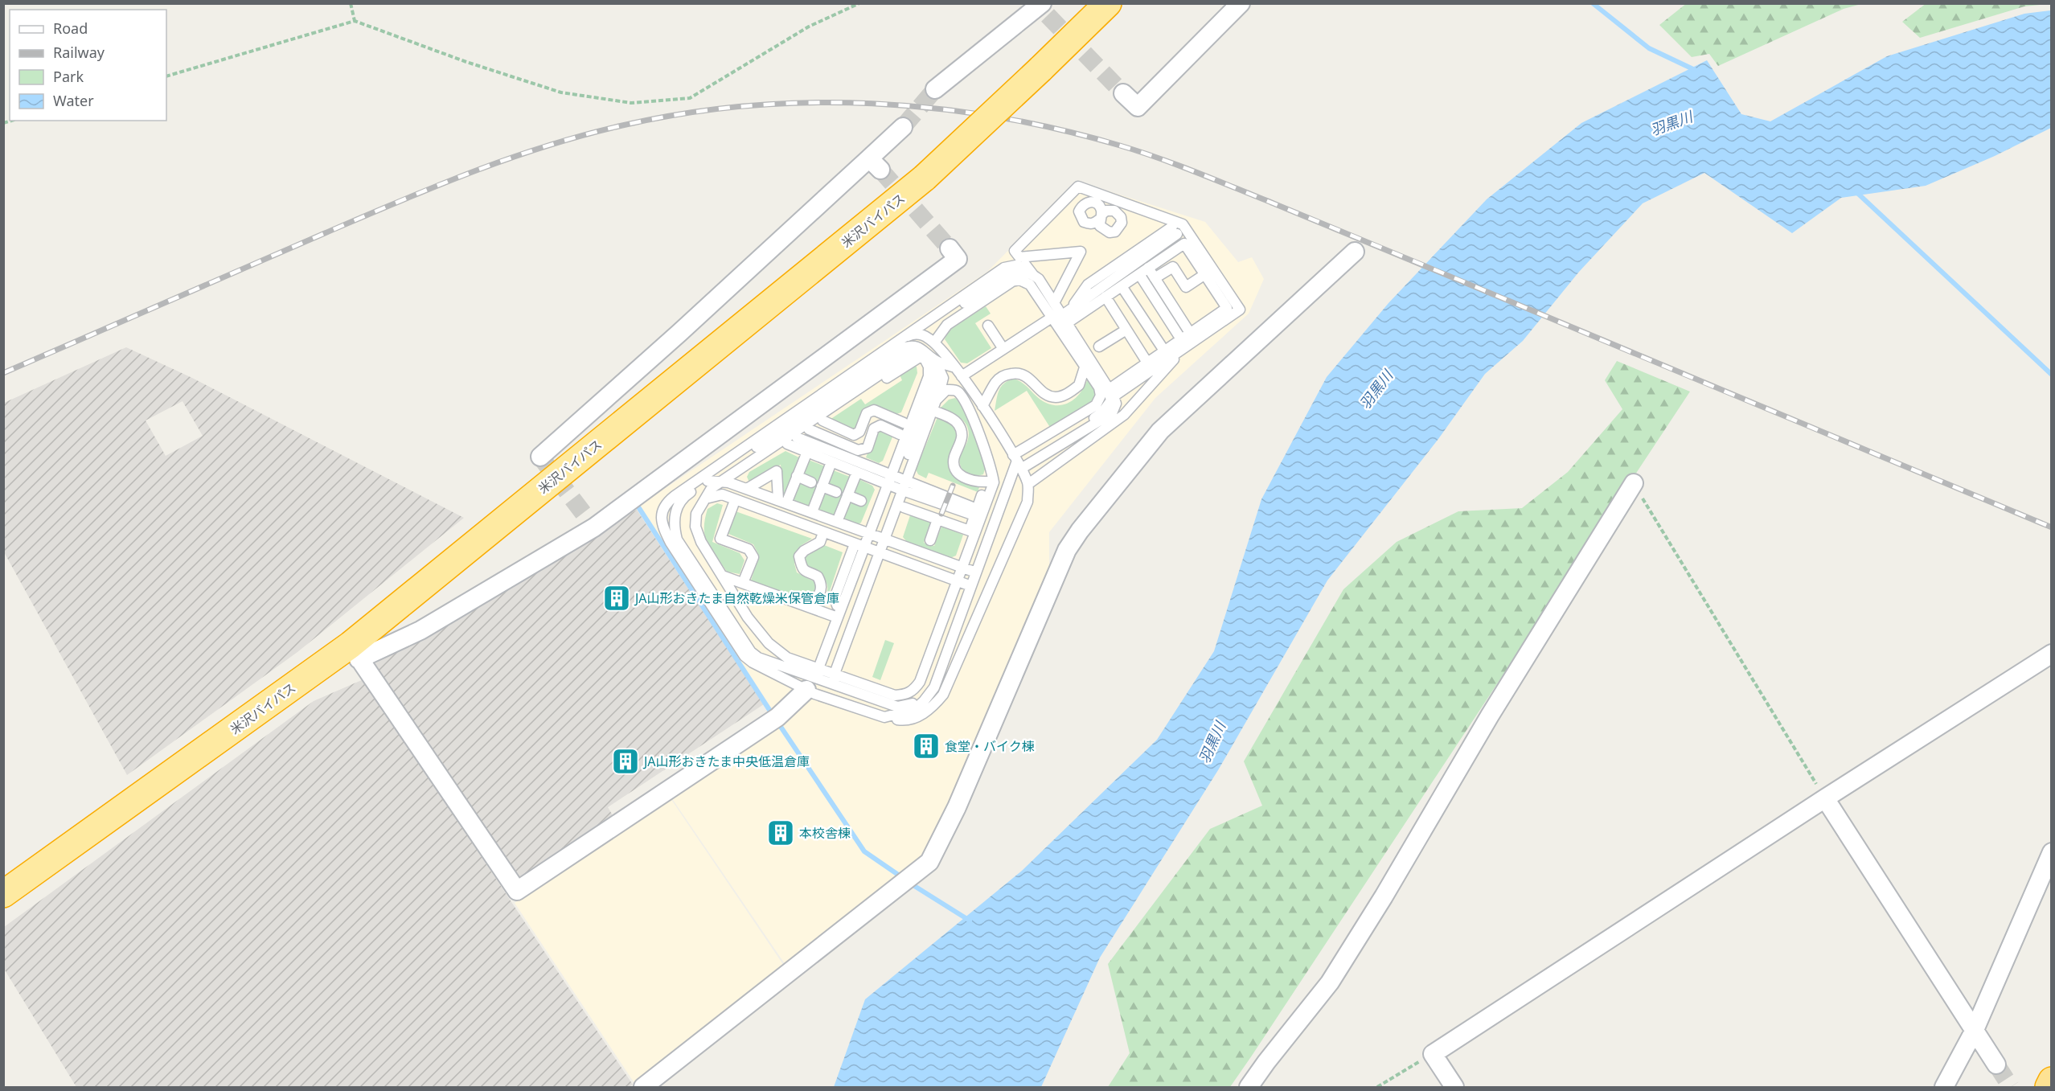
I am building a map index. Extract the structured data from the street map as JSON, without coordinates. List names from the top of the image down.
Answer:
{
  "streets": {
    "highway": ["米沢バイパス"]
  },
  "water": ["羽黒川"],
  "places": {
    "building": [
      "JA山形おきたま自然乾燥米保管倉庫",
      "食堂・バイク棟",
      "JA山形おきたま中央低温倉庫",
      "本校舎棟"
    ]
  },
  "legend": [
    "Road",
    "Railway",
    "Park",
    "Water"
  ]
}
